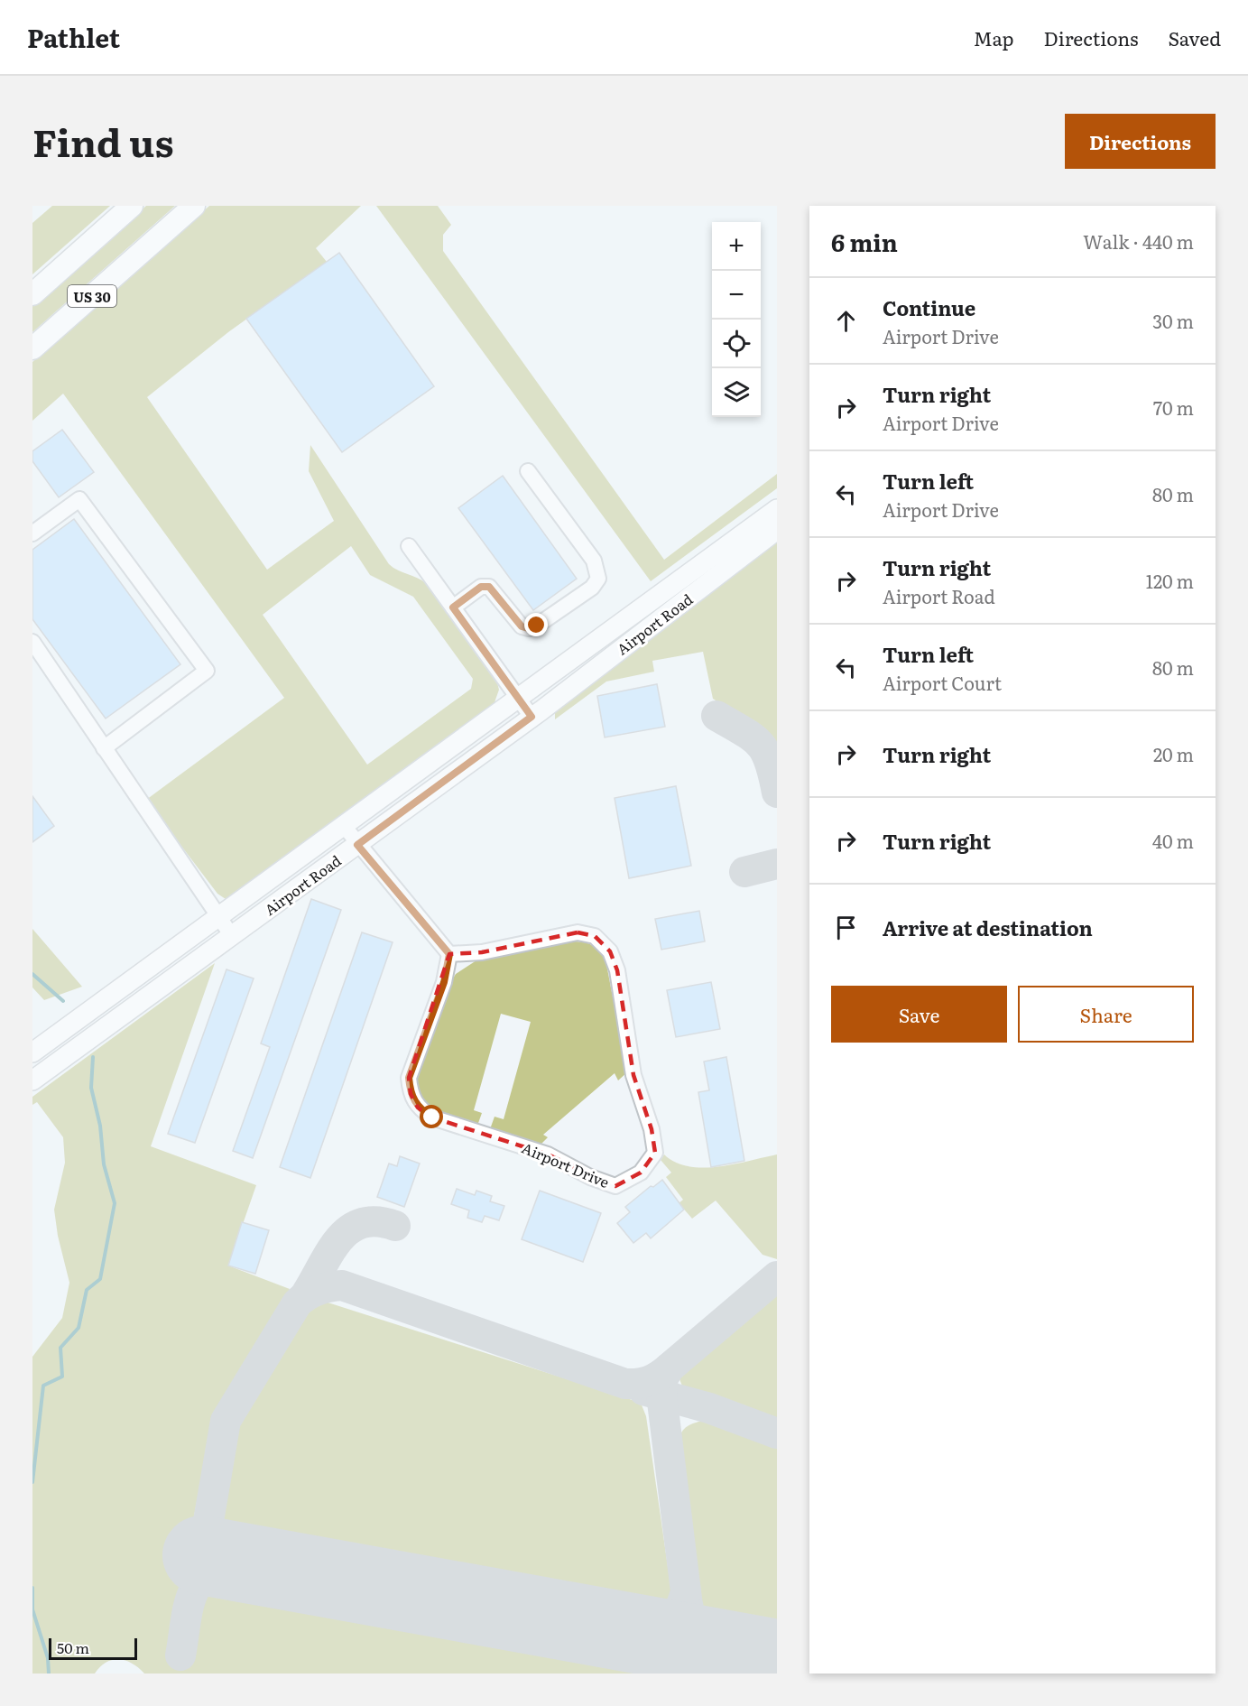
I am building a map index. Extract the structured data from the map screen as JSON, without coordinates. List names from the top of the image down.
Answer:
{
  "streets": {
    "highway": ["US 30"],
    "main road": ["Airport Road"],
    "street": ["Airport Drive"]
  },
  "scale_bar": "50 m",
  "page": {
    "header": "Pathlet",
    "nav": ["Map", "Directions", "Saved"],
    "title": "Find us",
    "buttons": [
      "Directions",
      ["Save", "Share"]
    ],
    "heading": ["6 min", "Walk · 440 m"],
    "map_buttons": ["+", "−"],
    "list": [
      ["Continue", "Airport Drive", "30 m"],
      ["Turn right", "Airport Drive", "70 m"],
      ["Turn left", "Airport Drive", "80 m"],
      ["Turn right", "Airport Road", "120 m"],
      ["Turn left", "Airport Court", "80 m"],
      ["Turn right", "20 m"],
      ["Turn right", "40 m"],
      "Arrive at destination"
    ],
    "scale": "50 m"
  }
}
